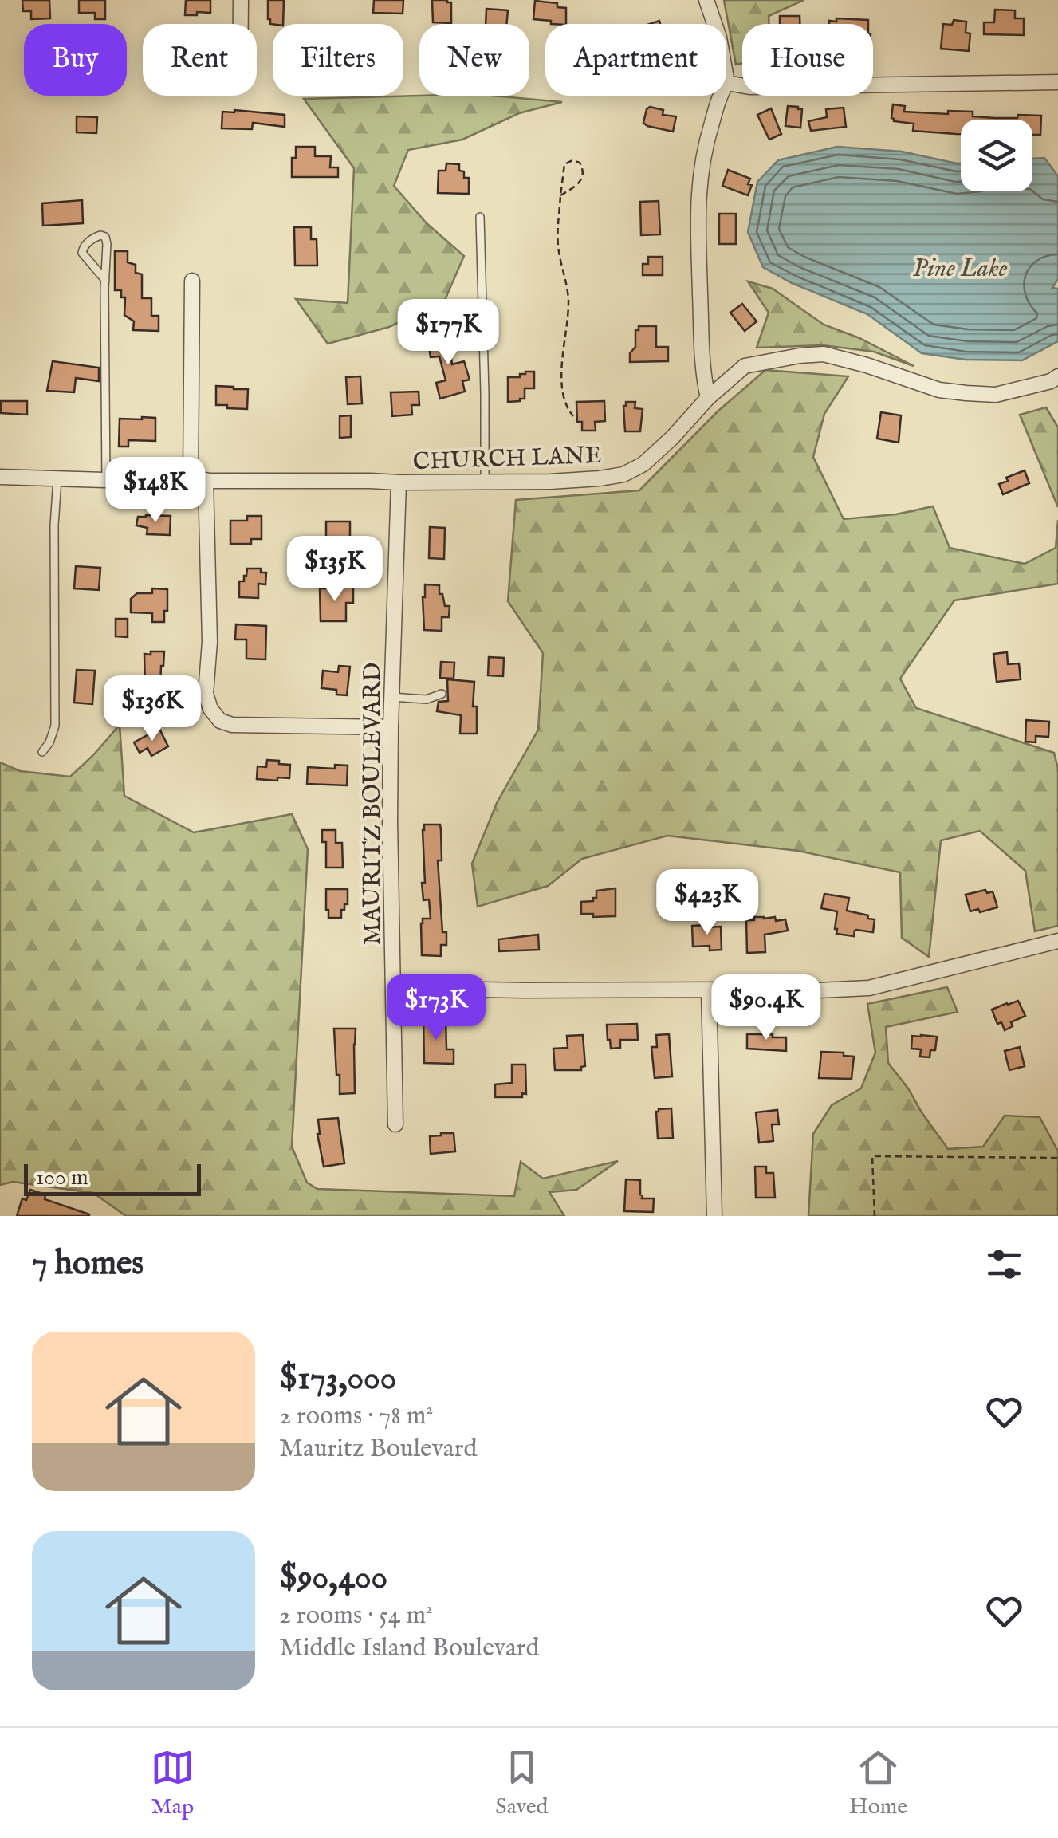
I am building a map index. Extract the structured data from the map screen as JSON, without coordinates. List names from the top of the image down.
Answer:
{
  "streets": {
    "street": ["CHURCH LANE", "MAURITZ BOULEVARD"]
  },
  "crossings": [
    ["CHURCH LANE", "MAURITZ BOULEVARD"]
  ],
  "water": ["Pine Lake"],
  "scale_bar": "100 m",
  "page": {
    "chip": [
      "Buy",
      "Rent",
      "Filters",
      "New",
      "Apartment",
      "House"
    ],
    "price": [
      "$177K",
      "$148K",
      "$135K",
      "$136K",
      "$423K",
      "$173K",
      "$90.4K"
    ],
    "scale": "100 m",
    "heading": "7 homes",
    "list": [
      {
        "name": "$173,000",
        "note": "2 rooms · 78 m² · Mauritz Boulevard"
      },
      {
        "name": "$90,400",
        "note": "2 rooms · 54 m² · Middle Island Boulevard"
      }
    ],
    "tabs": ["Map", "Saved", "Home"]
  }
}
